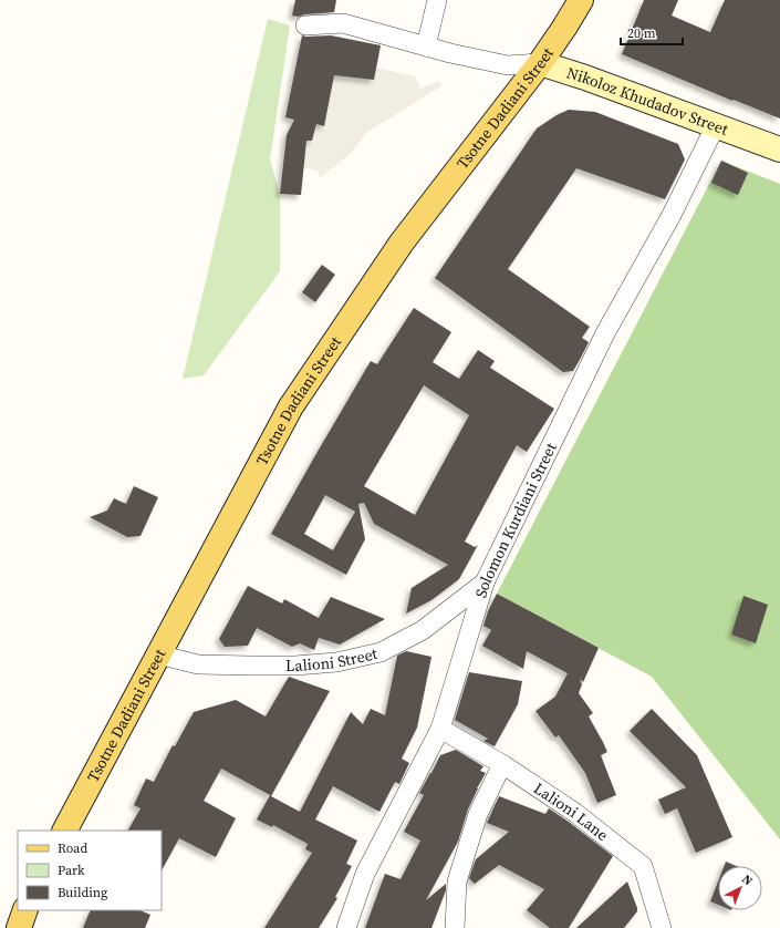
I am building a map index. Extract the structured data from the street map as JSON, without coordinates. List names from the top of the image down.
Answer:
{
  "streets": {
    "main road": ["Nikoloz Khudadov Street", "Tsotne Dadiani Street"],
    "street": ["Solomon Kurdiani Street", "Lalioni Street", "Lalioni Lane"]
  },
  "crossings": [
    ["Nikoloz Khudadov Street", "Tsotne Dadiani Street"],
    ["Nikoloz Khudadov Street", "Solomon Kurdiani Street"],
    ["Tsotne Dadiani Street", "Lalioni Street"],
    ["Solomon Kurdiani Street", "Lalioni Street"],
    ["Solomon Kurdiani Street", "Lalioni Lane"]
  ],
  "legend": ["Road", "Park", "Building"],
  "scale_bar": "20 m",
  "north": "top right"
}
